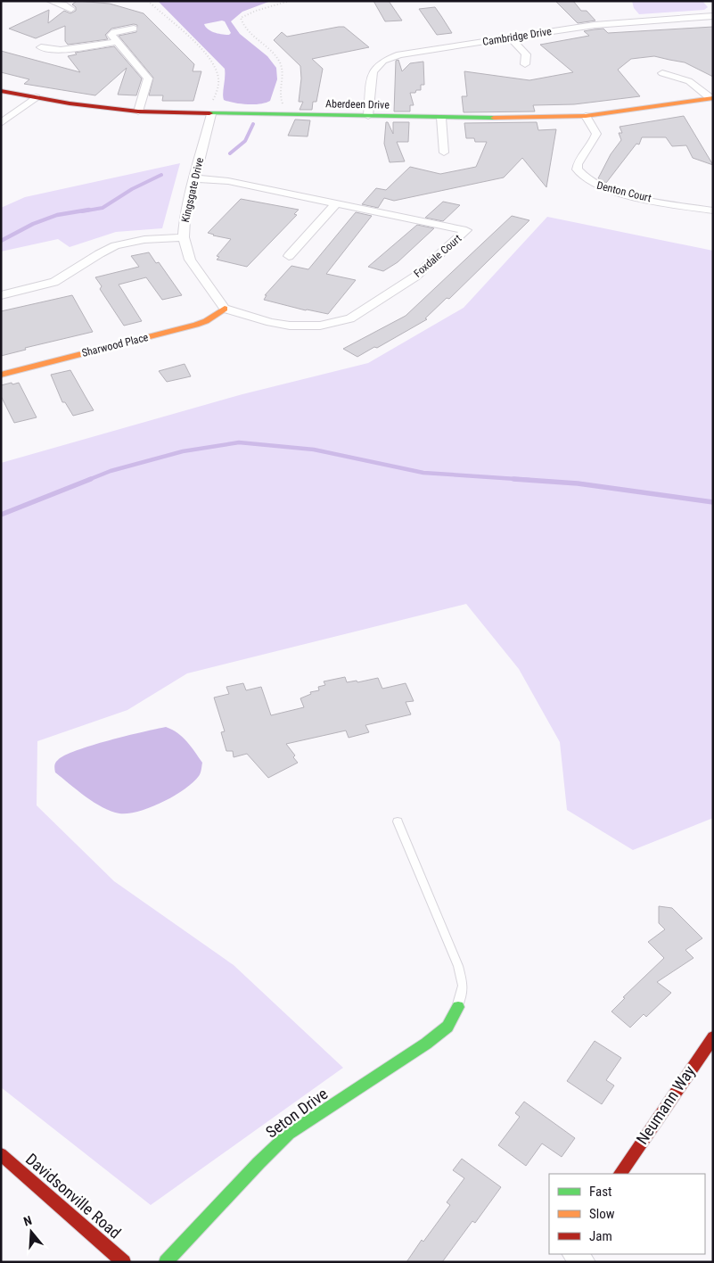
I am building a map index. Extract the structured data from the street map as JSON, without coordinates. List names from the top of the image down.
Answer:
{
  "streets": {
    "street": [
      "Cambridge Drive",
      "Aberdeen Drive",
      "Kingsgate Drive",
      "Denton Court",
      "Foxdale Court",
      "Sharwood Place",
      "Neumann Way",
      "Seton Drive",
      "Davidsonville Road"
    ]
  },
  "crossings": [
    ["Cambridge Drive", "Aberdeen Drive"],
    ["Aberdeen Drive", "Kingsgate Drive"],
    ["Aberdeen Drive", "Denton Court"],
    ["Kingsgate Drive", "Foxdale Court"],
    ["Kingsgate Drive", "Sharwood Place"],
    ["Foxdale Court", "Sharwood Place"]
  ],
  "legend": ["Fast", "Slow", "Jam"],
  "north": "top"
}
